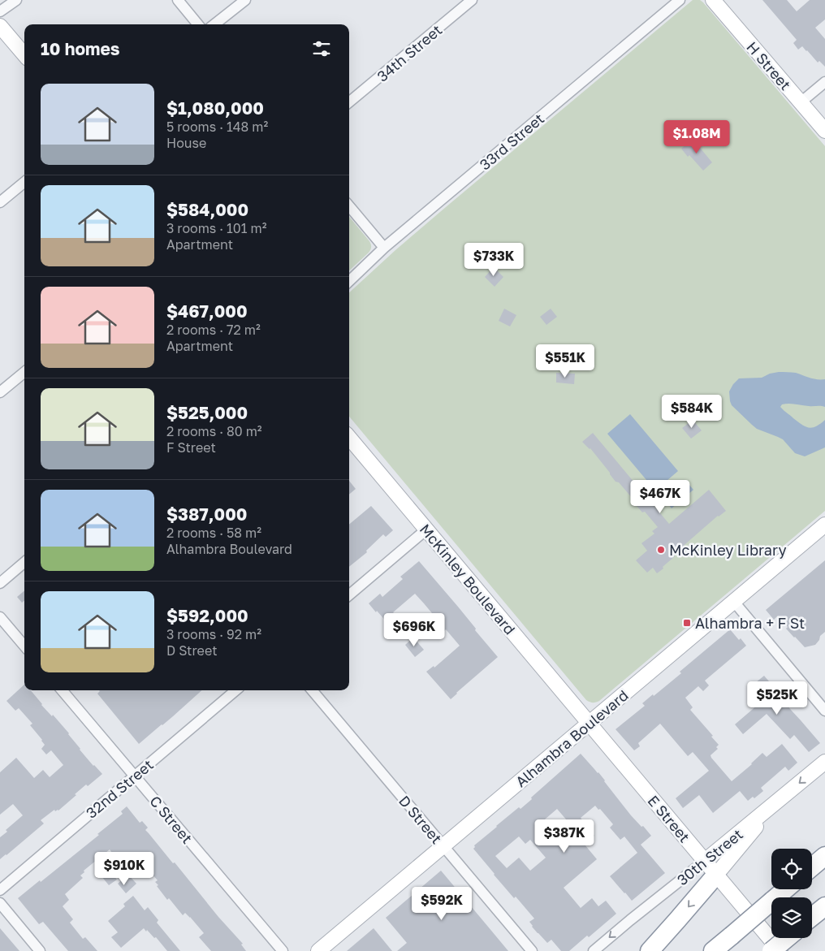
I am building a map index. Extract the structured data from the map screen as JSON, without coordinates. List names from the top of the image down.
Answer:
{
  "streets": {
    "street": [
      "34th Street",
      "H Street",
      "33rd Street",
      "McKinley Boulevard",
      "Alhambra Boulevard",
      "32nd Street",
      "E Street",
      "C Street",
      "D Street",
      "30th Street"
    ]
  },
  "crossings": [
    ["McKinley Boulevard", "Alhambra Boulevard"],
    ["McKinley Boulevard", "E Street"],
    ["Alhambra Boulevard", "E Street"],
    ["Alhambra Boulevard", "D Street"],
    ["32nd Street", "C Street"],
    ["E Street", "30th Street"]
  ],
  "one_way": ["30th Street"],
  "places": {
    "other": ["McKinley Library"],
    "transit": ["Alhambra + F St"]
  },
  "page": {
    "heading": "10 homes",
    "list": [
      {
        "name": "$1,080,000",
        "note": "5 rooms · 148 m² · House"
      },
      {
        "name": "$584,000",
        "note": "3 rooms · 101 m² · Apartment"
      },
      {
        "name": "$467,000",
        "note": "2 rooms · 72 m² · Apartment"
      },
      {
        "name": "$525,000",
        "note": "2 rooms · 80 m² · F Street"
      },
      {
        "name": "$387,000",
        "note": "2 rooms · 58 m² · Alhambra Boulevard"
      },
      {
        "name": "$592,000",
        "note": "3 rooms · 92 m² · D Street"
      }
    ],
    "price": [
      "$1.08M",
      "$733K",
      "$551K",
      "$584K",
      "$467K",
      "$696K",
      "$525K",
      "$387K",
      "$910K",
      "$592K"
    ]
  }
}
